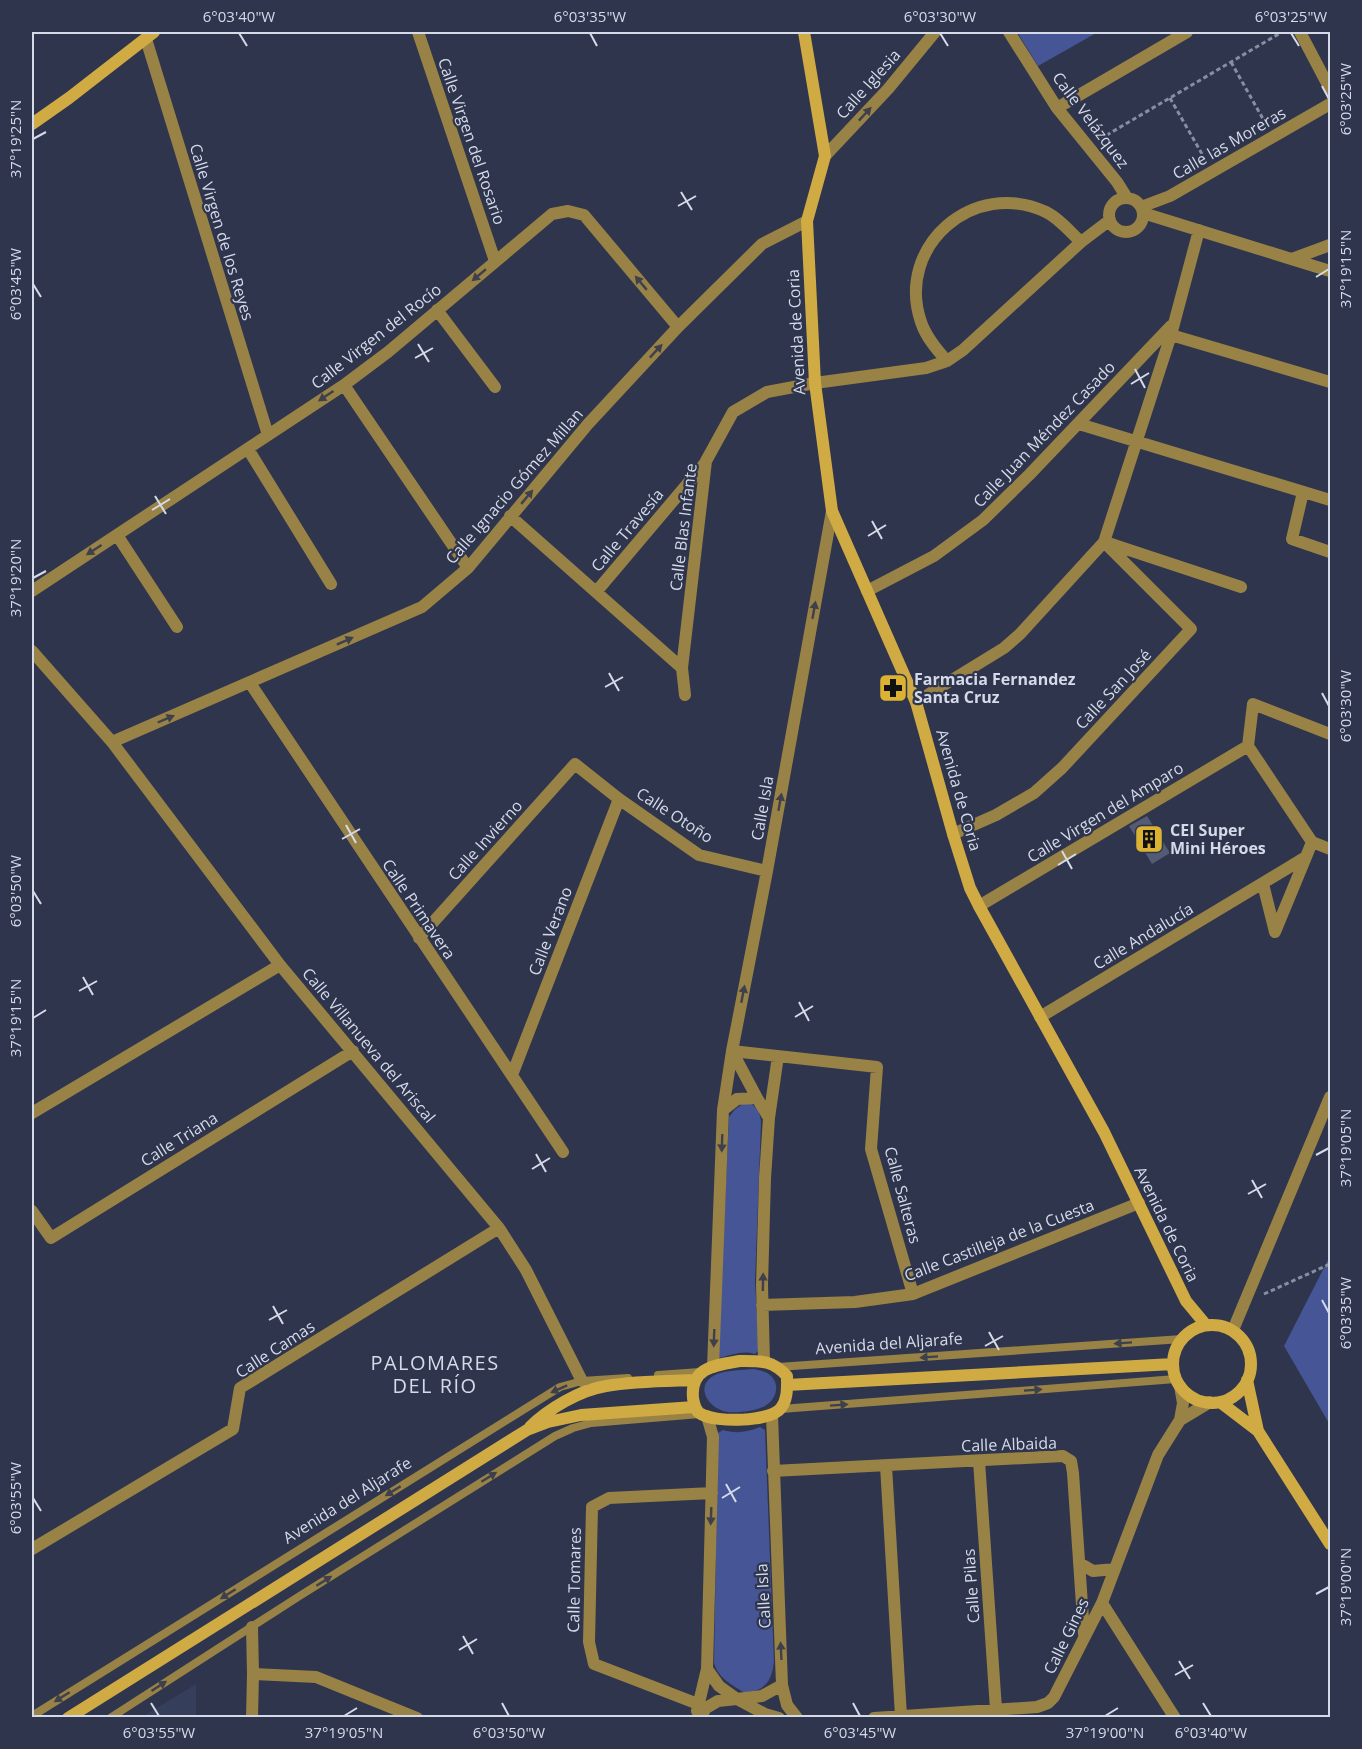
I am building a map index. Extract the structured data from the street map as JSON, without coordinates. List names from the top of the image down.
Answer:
{
  "streets": {
    "main road": ["Avenida de Coria", "Avenida del Aljarafe"],
    "street": [
      "Calle Iglesia",
      "Calle Velázquez",
      "Calle Virgen del Rosario",
      "Calle las Moreras",
      "Calle Virgen de los Reyes",
      "Calle Virgen del Rocío",
      "Calle Juan Méndez Casado",
      "Calle Ignacio Gómez Millan",
      "Calle Blas Infante",
      "Calle Travesía",
      "Calle San José",
      "Calle Isla",
      "Calle Virgen del Amparo",
      "Calle Otoño",
      "Calle Invierno",
      "Calle Primavera",
      "Calle Verano",
      "Calle Andalucía",
      "Calle Villanueva del Ariscal",
      "Calle Triana",
      "Calle Salteras",
      "Calle Castilleja de la Cuesta",
      "Calle Camas",
      "Calle Albaida",
      "Calle Tomares",
      "Calle Pilas",
      "Calle Gines"
    ]
  },
  "crossings": [
    ["Calle Iglesia", "Avenida de Coria"],
    ["Calle Velázquez", "Calle las Moreras"],
    ["Calle Virgen del Rosario", "Calle Virgen del Rocío"],
    ["Calle Virgen de los Reyes", "Calle Virgen del Rocío"],
    ["Avenida de Coria", "Calle Juan Méndez Casado"],
    ["Avenida de Coria", "Calle Ignacio Gómez Millan"],
    ["Avenida de Coria", "Calle Blas Infante"],
    ["Avenida de Coria", "Calle San José"],
    ["Avenida de Coria", "Calle Isla"],
    ["Avenida de Coria", "Calle Virgen del Amparo"],
    ["Avenida de Coria", "Calle Andalucía"],
    ["Avenida de Coria", "Calle Castilleja de la Cuesta"],
    ["Avenida de Coria", "Avenida del Aljarafe"],
    ["Calle Virgen del Rocío", "Calle Ignacio Gómez Millan"],
    ["Calle Ignacio Gómez Millan", "Calle Primavera"],
    ["Calle Ignacio Gómez Millan", "Calle Villanueva del Ariscal"],
    ["Calle Blas Infante", "Calle Travesía"],
    ["Calle Isla", "Calle Otoño"],
    ["Calle Isla", "Calle Salteras"],
    ["Calle Isla", "Avenida del Aljarafe"],
    ["Calle Isla", "Calle Albaida"],
    ["Calle Otoño", "Calle Invierno"],
    ["Calle Otoño", "Calle Verano"],
    ["Calle Invierno", "Calle Primavera"],
    ["Calle Primavera", "Calle Verano"],
    ["Calle Villanueva del Ariscal", "Calle Triana"],
    ["Calle Villanueva del Ariscal", "Avenida del Aljarafe"],
    ["Calle Villanueva del Ariscal", "Calle Camas"],
    ["Calle Salteras", "Calle Castilleja de la Cuesta"],
    ["Calle Albaida", "Calle Pilas"],
    ["Calle Albaida", "Calle Gines"],
    ["Calle Pilas", "Calle Gines"]
  ],
  "one_way": ["Calle Iglesia", "Calle Ignacio Gómez Millan"],
  "districts": ["PALOMARES DEL RÍO"],
  "places": {
    "pharmacy": ["Farmacia Fernandez Santa Cruz"],
    "building": ["CEI Super Mini Héroes"]
  },
  "coordinates": [
    "6°03'40\"W",
    "6°03'35\"W",
    "6°03'30\"W",
    "6°03'25\"W",
    "37°19'25\"N",
    "37°19'15\"N",
    "6°03'45\"W",
    "37°19'20\"N",
    "6°03'50\"W",
    "37°19'05\"N",
    "6°03'55\"W",
    "37°19'00\"N"
  ]
}
